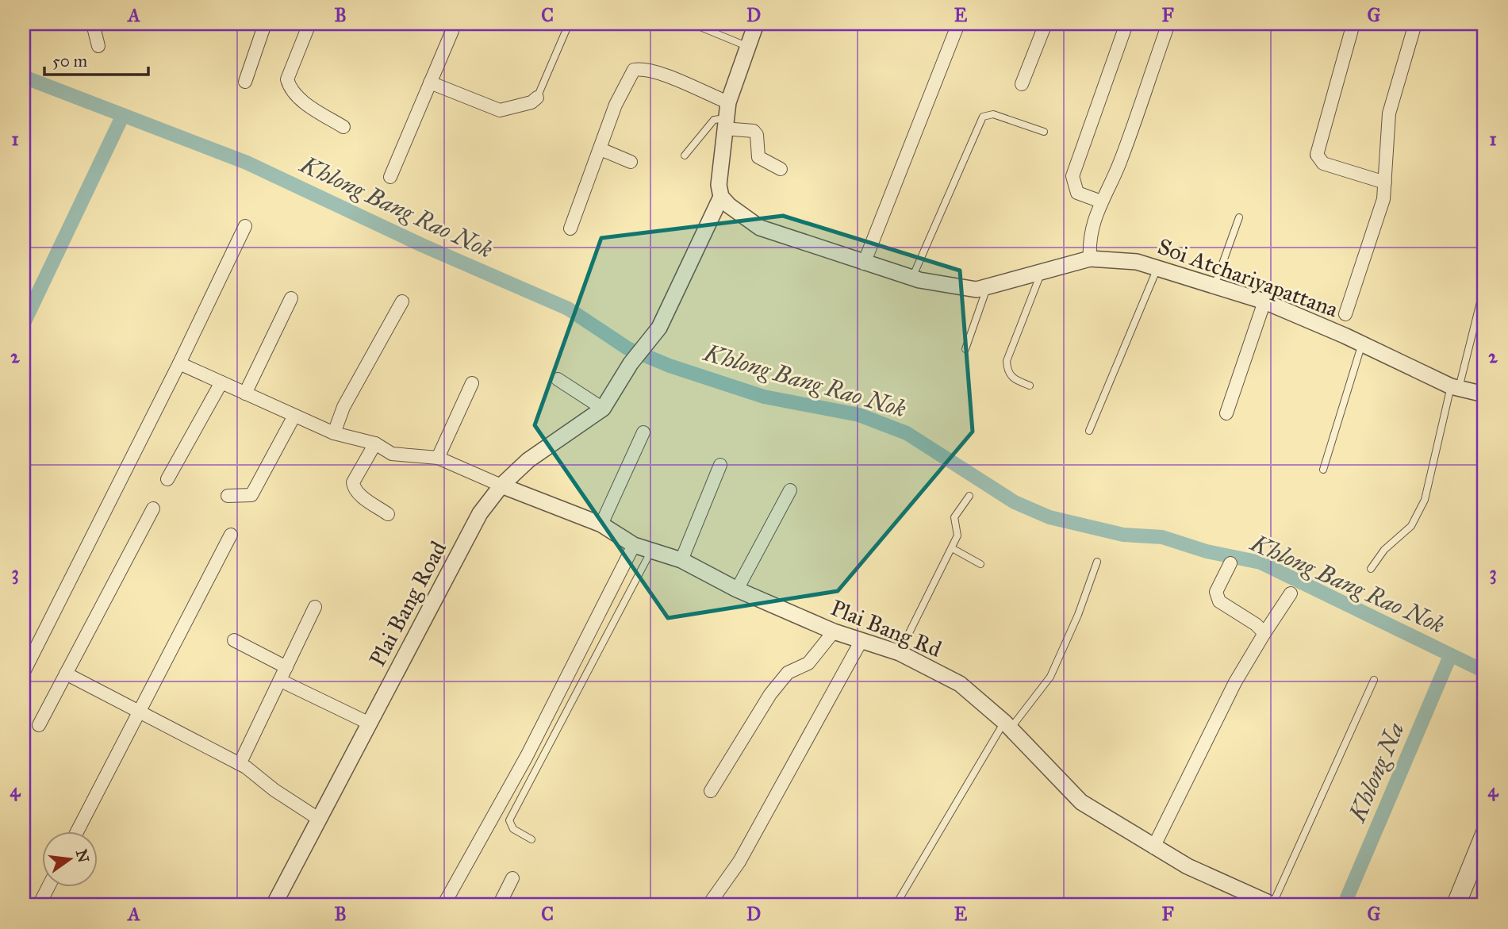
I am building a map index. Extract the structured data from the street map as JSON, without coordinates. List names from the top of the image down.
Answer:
{
  "streets": {
    "street": ["Soi Atchariyapattana", "Plai Bang Road", "Plai Bang Rd"]
  },
  "crossings": [
    ["Soi Atchariyapattana", "Plai Bang Road"],
    ["Plai Bang Road", "Plai Bang Rd"]
  ],
  "water": ["Khlong Bang Rao Nok", "Khlong Na"],
  "scale_bar": "50 m",
  "north": "right",
  "grid": {
    "columns": [
      "A",
      "B",
      "C",
      "D",
      "E",
      "F",
      "G"
    ],
    "rows": [
      "1",
      "2",
      "3",
      "4"
    ]
  }
}
